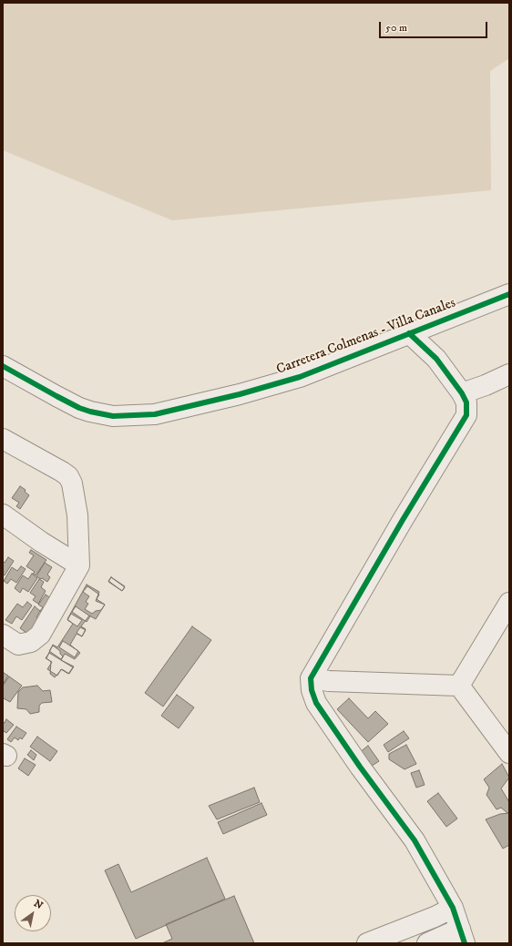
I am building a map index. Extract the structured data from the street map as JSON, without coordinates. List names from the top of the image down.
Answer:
{
  "streets": {
    "street": ["Carretera Colmenas - Villa Canales"]
  },
  "scale_bar": "50 m",
  "north": "top right"
}
